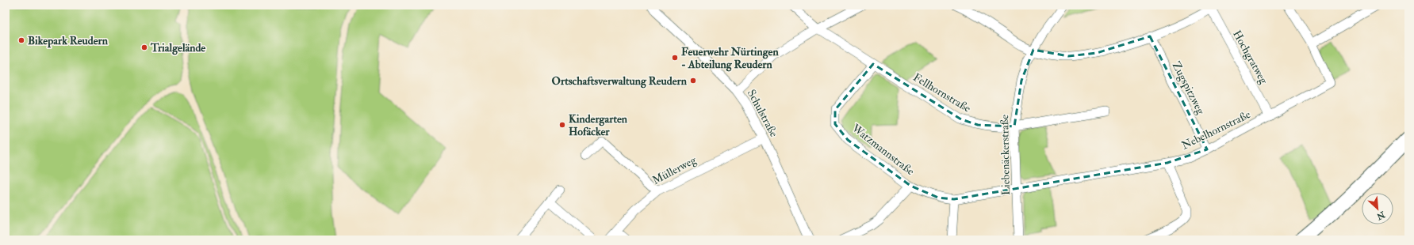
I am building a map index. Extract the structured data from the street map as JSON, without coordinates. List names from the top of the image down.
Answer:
{
  "streets": {
    "street": [
      "Hochgratweg",
      "Zugspitzweg",
      "Fellhornstraße",
      "Schulstraße",
      "Nebelhornstraße",
      "Watzmannstraße",
      "Liebenäckerstraße",
      "Müllerweg"
    ]
  },
  "crossings": [
    ["Hochgratweg", "Nebelhornstraße"],
    ["Zugspitzweg", "Nebelhornstraße"],
    ["Fellhornstraße", "Watzmannstraße"],
    ["Fellhornstraße", "Liebenäckerstraße"],
    ["Schulstraße", "Müllerweg"],
    ["Nebelhornstraße", "Watzmannstraße"],
    ["Nebelhornstraße", "Liebenäckerstraße"],
    ["Watzmannstraße", "Liebenäckerstraße"]
  ],
  "places": [
    "Bikepark Reudern",
    "Trialgelände",
    "Feuerwehr Nürtingen - Abteilung Reudern",
    "Ortschaftsverwaltung Reudern",
    "Kindergarten Hofäcker"
  ],
  "north": "bottom right"
}
